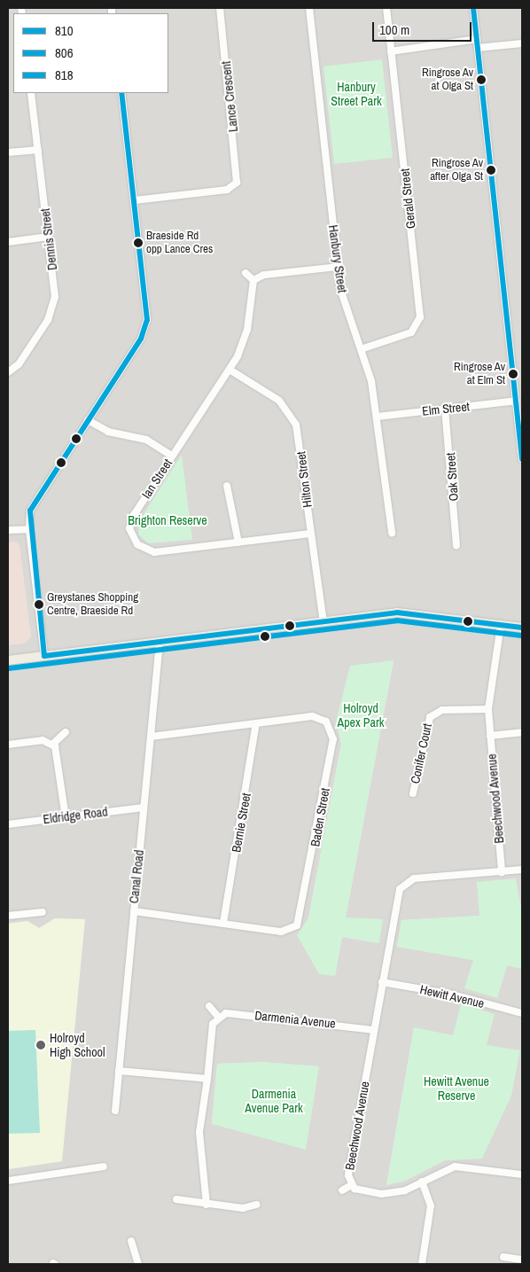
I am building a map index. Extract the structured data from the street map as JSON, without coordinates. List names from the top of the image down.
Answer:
{
  "streets": {
    "street": [
      "Lance Crescent",
      "Gerald Street",
      "Dennis Street",
      "Hanbury Street",
      "Elm Street",
      "Oak Street",
      "Ian Street",
      "Hilton Street",
      "Conifer Court",
      "Beechwood Avenue",
      "Eldridge Road",
      "Baden Street",
      "Bernie Street",
      "Canal Road",
      "Hewitt Avenue",
      "Darmenia Avenue"
    ]
  },
  "crossings": [
    ["Gerald Street", "Hanbury Street"],
    ["Hanbury Street", "Elm Street"],
    ["Elm Street", "Oak Street"],
    ["Ian Street", "Hilton Street"],
    ["Conifer Court", "Beechwood Avenue"],
    ["Beechwood Avenue", "Hewitt Avenue"],
    ["Beechwood Avenue", "Darmenia Avenue"],
    ["Eldridge Road", "Canal Road"],
    ["Baden Street", "Bernie Street"],
    ["Baden Street", "Canal Road"]
  ],
  "parks": [
    "Hanbury Street Park",
    "Brighton Reserve",
    "Holroyd Apex Park",
    "Hewitt Avenue Reserve",
    "Darmenia Avenue Park"
  ],
  "places": [
    "Ringrose Av at Olga St",
    "Ringrose Av after Olga St",
    "Braeside Rd opp Lance Cres",
    "Ringrose Av at Elm St",
    "Greystanes Shopping Centre, Braeside Rd",
    "Holroyd High School"
  ],
  "lines": ["transit line 818", "transit line 810", "transit line 806"],
  "legend": ["810", "806", "818"],
  "scale_bar": "100 m"
}
